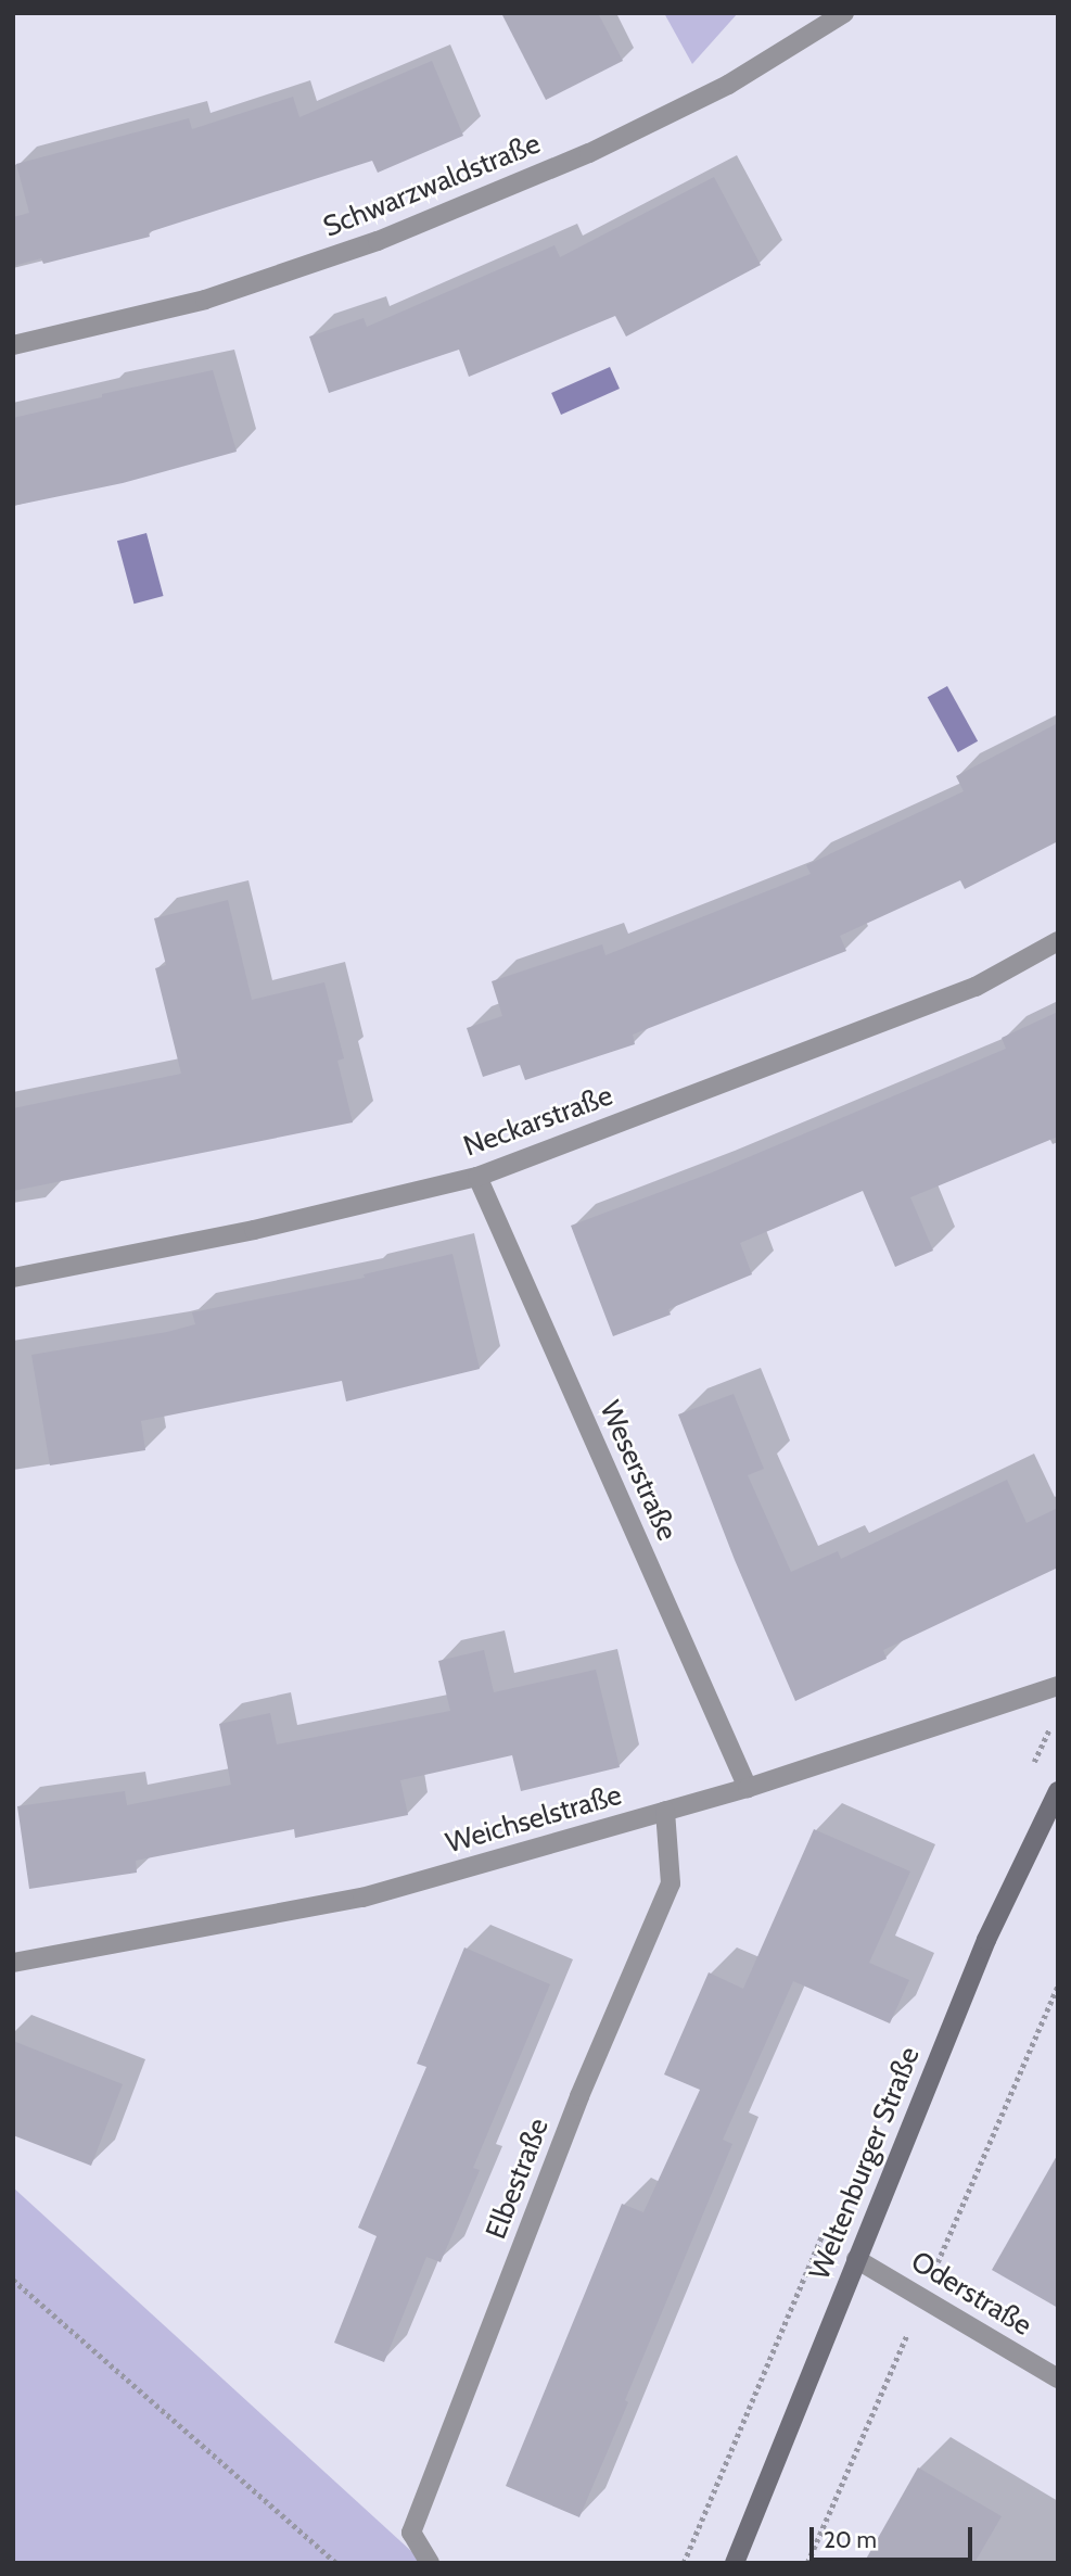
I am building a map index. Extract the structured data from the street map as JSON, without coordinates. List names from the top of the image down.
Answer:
{
  "streets": {
    "main road": ["Weltenburger Straße"],
    "street": [
      "Schwarzwaldstraße",
      "Neckarstraße",
      "Weserstraße",
      "Weichselstraße",
      "Elbestraße",
      "Oderstraße"
    ]
  },
  "crossings": [
    ["Neckarstraße", "Weserstraße"],
    ["Weserstraße", "Weichselstraße"],
    ["Weichselstraße", "Elbestraße"],
    ["Weltenburger Straße", "Oderstraße"]
  ],
  "scale_bar": "20 m"
}
